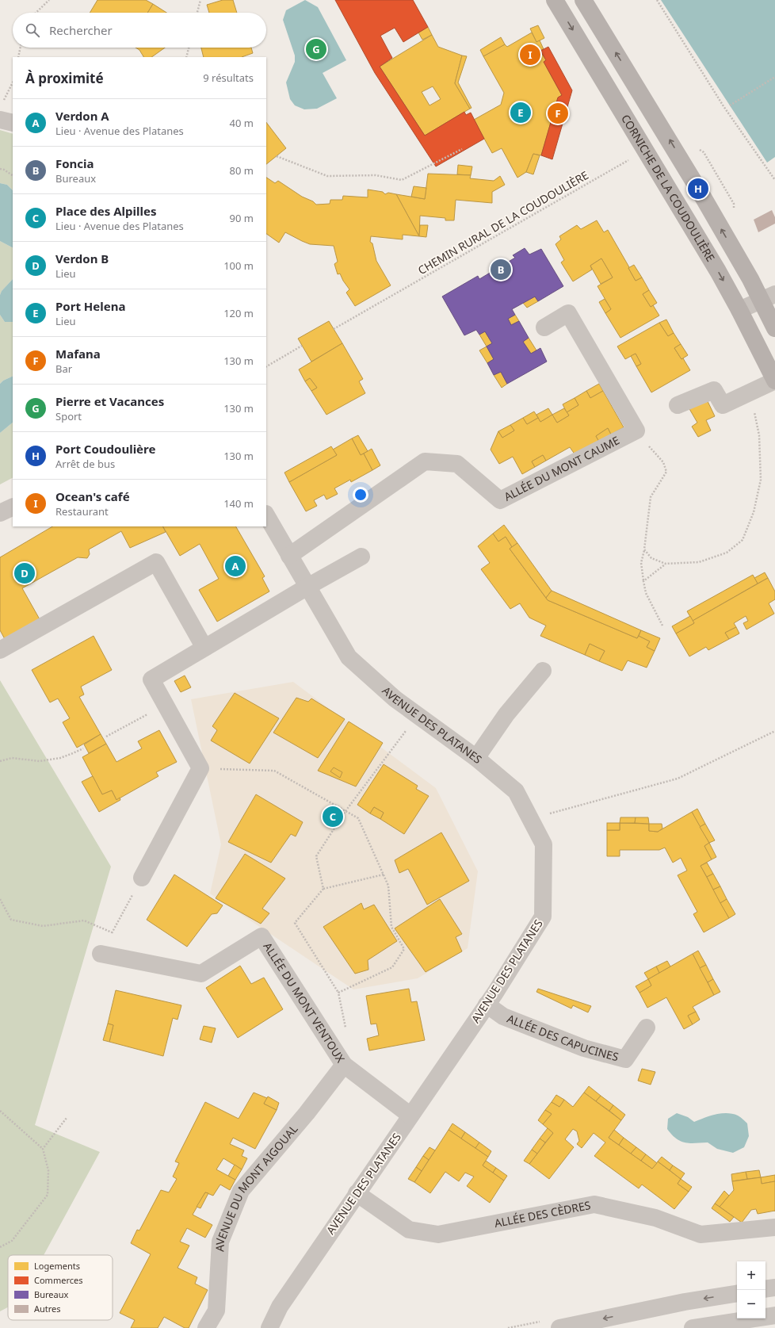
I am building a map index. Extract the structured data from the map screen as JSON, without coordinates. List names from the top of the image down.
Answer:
{
  "streets": {
    "main road": ["CORNICHE DE LA COUDOULIÈRE"],
    "street": [
      "ALLÉE DU MONT CAUME",
      "AVENUE DES PLATANES",
      "ALLÉE DU MONT VENTOUX",
      "ALLÉE DES CAPUCINES",
      "AVENUE DU MONT AIGOUAL",
      "ALLÉE DES CÈDRES"
    ],
    "path": ["CHEMIN RURAL DE LA COUDOULIÈRE"]
  },
  "crossings": [
    ["CORNICHE DE LA COUDOULIÈRE", "CHEMIN RURAL DE LA COUDOULIÈRE"],
    ["ALLÉE DU MONT CAUME", "AVENUE DES PLATANES"],
    ["AVENUE DES PLATANES", "ALLÉE DU MONT VENTOUX"],
    ["AVENUE DES PLATANES", "ALLÉE DES CAPUCINES"],
    ["AVENUE DES PLATANES", "ALLÉE DES CÈDRES"],
    ["ALLÉE DU MONT VENTOUX", "AVENUE DU MONT AIGOUAL"]
  ],
  "legend": [
    "Logements",
    "Commerces",
    "Bureaux",
    "Autres"
  ],
  "page": {
    "search": "Rechercher",
    "pins": [
      "G",
      "I",
      "E",
      "F",
      "H",
      "B",
      "A",
      "D",
      "C"
    ],
    "heading": ["À proximité", "9 résultats"],
    "list": [
      {
        "mark": "A",
        "name": "Verdon A",
        "note": "Lieu · Avenue des Platanes",
        "value": "40 m"
      },
      {
        "mark": "B",
        "name": "Foncia",
        "note": "Bureaux",
        "value": "80 m"
      },
      {
        "mark": "C",
        "name": "Place des Alpilles",
        "note": "Lieu · Avenue des Platanes",
        "value": "90 m"
      },
      {
        "mark": "D",
        "name": "Verdon B",
        "note": "Lieu",
        "value": "100 m"
      },
      {
        "mark": "E",
        "name": "Port Helena",
        "note": "Lieu",
        "value": "120 m"
      },
      {
        "mark": "F",
        "name": "Mafana",
        "note": "Bar",
        "value": "130 m"
      },
      {
        "mark": "G",
        "name": "Pierre et Vacances",
        "note": "Sport",
        "value": "130 m"
      },
      {
        "mark": "H",
        "name": "Port Coudoulière",
        "note": "Arrêt de bus",
        "value": "130 m"
      },
      {
        "mark": "I",
        "name": "Ocean's café",
        "note": "Restaurant",
        "value": "140 m"
      }
    ],
    "map_buttons": ["+", "−"]
  }
}
